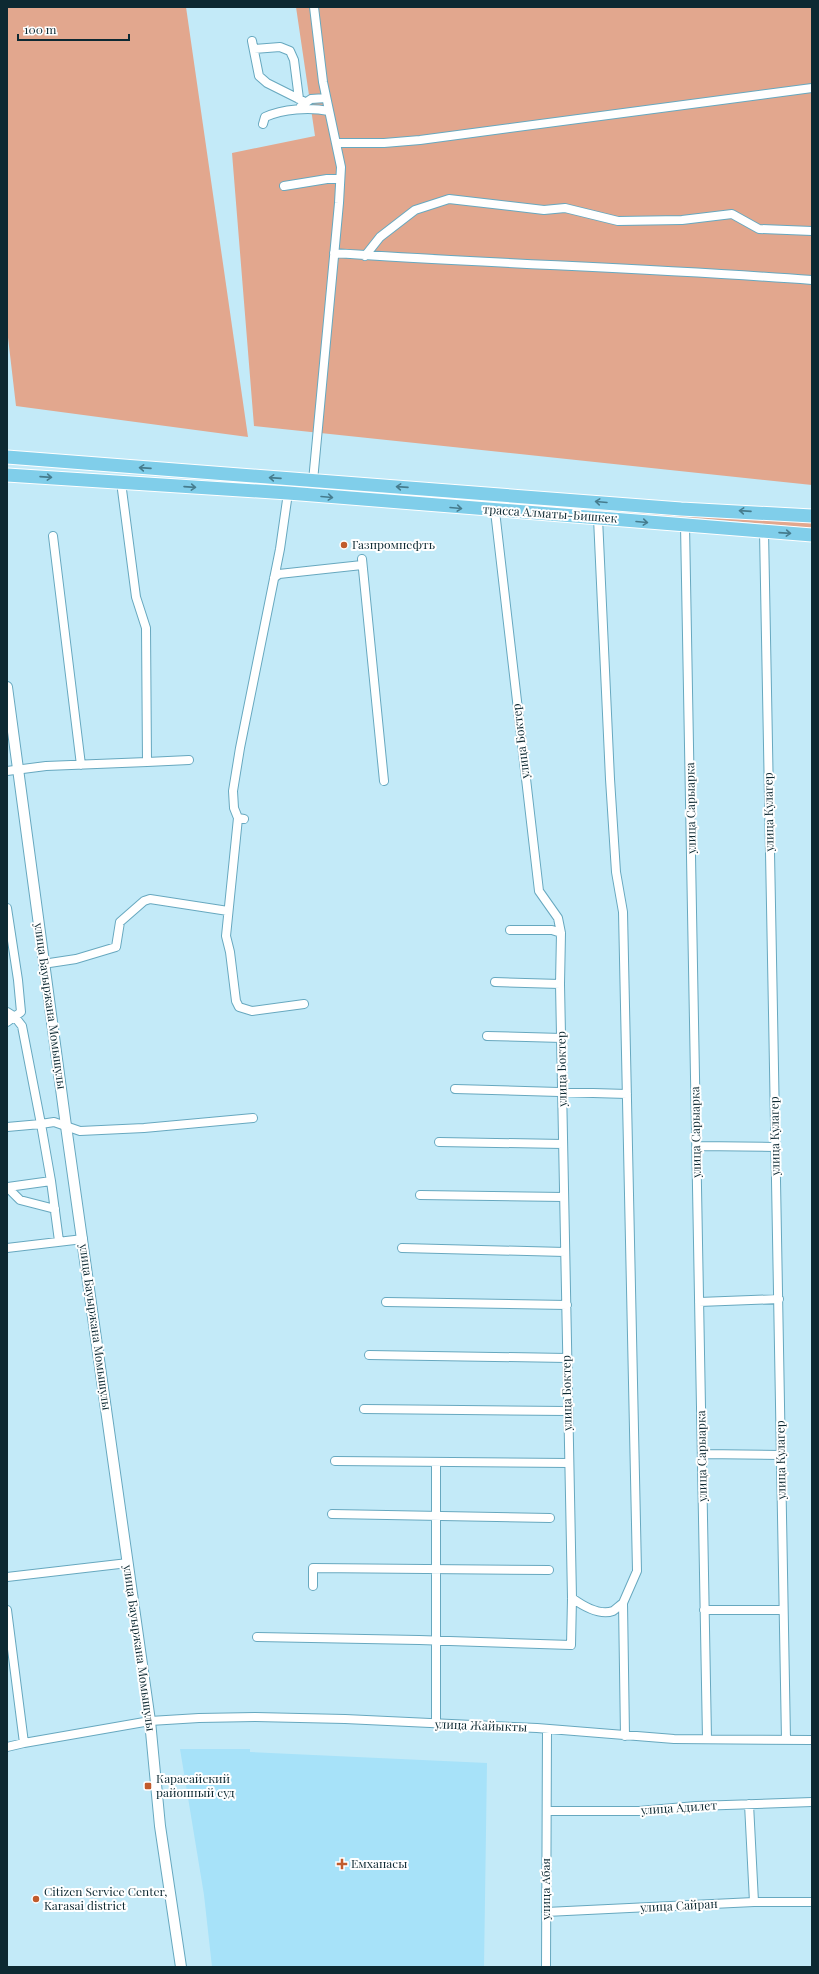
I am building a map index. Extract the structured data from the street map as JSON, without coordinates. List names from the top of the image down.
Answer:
{
  "streets": {
    "highway": ["трасса Алматы-Бишкек"],
    "street": [
      "улица Боктер",
      "улица Сарыарка",
      "улица Кулагер",
      "улица Бауыржана Момышулы",
      "улица Жайыкты",
      "улица Адилет",
      "улица Абая",
      "улица Сайран"
    ]
  },
  "crossings": [
    ["трасса Алматы-Бишкек", "улица Боктер"],
    ["трасса Алматы-Бишкек", "улица Сарыарка"],
    ["трасса Алматы-Бишкек", "улица Кулагер"],
    ["улица Сарыарка", "улица Жайыкты"],
    ["улица Кулагер", "улица Жайыкты"],
    ["улица Бауыржана Момышулы", "улица Жайыкты"],
    ["улица Жайыкты", "улица Абая"],
    ["улица Адилет", "улица Абая"],
    ["улица Абая", "улица Сайран"]
  ],
  "places": {
    "other": ["Газпромнефть", "Citizen Service Center, Karasai district"],
    "transit": ["Карасайский районный суд"],
    "health": ["Емханасы"]
  },
  "scale_bar": "100 m"
}
